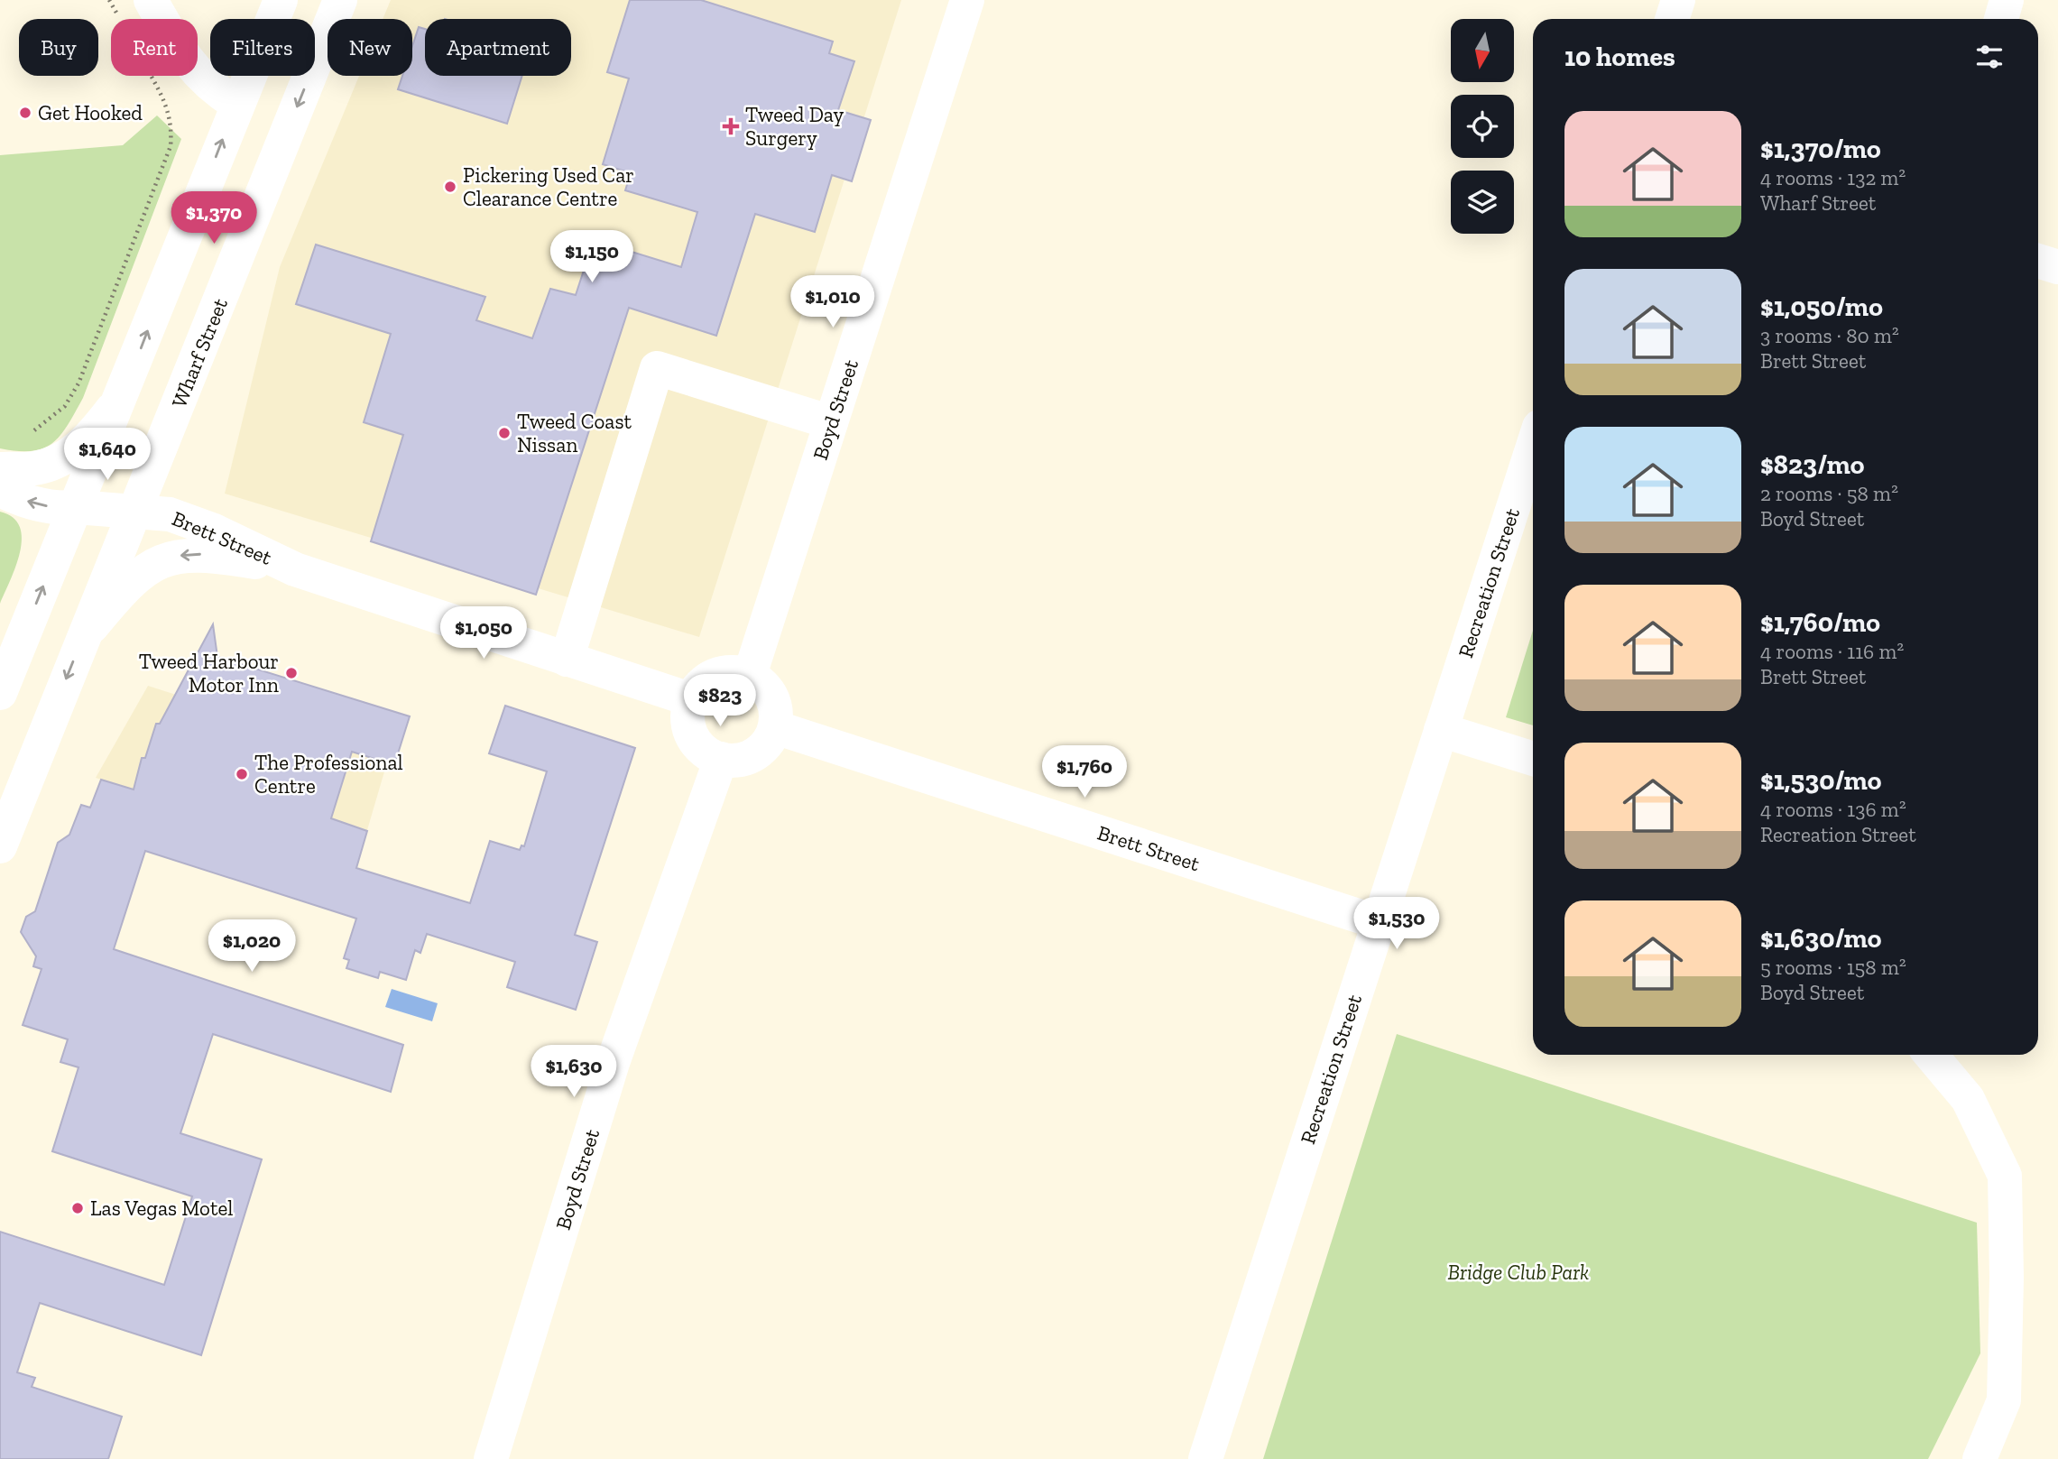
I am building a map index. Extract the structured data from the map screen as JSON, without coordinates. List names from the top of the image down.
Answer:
{
  "streets": {
    "street": [
      "Wharf Street",
      "Boyd Street",
      "Brett Street",
      "Recreation Street"
    ]
  },
  "crossings": [
    ["Wharf Street", "Brett Street"],
    ["Boyd Street", "Brett Street"],
    ["Brett Street", "Recreation Street"]
  ],
  "parks": ["Bridge Club Park"],
  "places": {
    "other": [
      "Get Hooked",
      "Pickering Used Car Clearance Centre",
      "Tweed Coast Nissan",
      "Tweed Harbour Motor Inn",
      "The Professional Centre",
      "Las Vegas Motel"
    ],
    "health": ["Tweed Day Surgery"]
  },
  "north": "bottom",
  "page": {
    "chip": [
      "Buy",
      "Rent",
      "Filters",
      "New",
      "Apartment"
    ],
    "heading": "10 homes",
    "list": [
      {
        "name": "$1,370/mo",
        "note": "4 rooms · 132 m² · Wharf Street"
      },
      {
        "name": "$1,050/mo",
        "note": "3 rooms · 80 m² · Brett Street"
      },
      {
        "name": "$823/mo",
        "note": "2 rooms · 58 m² · Boyd Street"
      },
      {
        "name": "$1,760/mo",
        "note": "4 rooms · 116 m² · Brett Street"
      },
      {
        "name": "$1,530/mo",
        "note": "4 rooms · 136 m² · Recreation Street"
      },
      {
        "name": "$1,630/mo",
        "note": "5 rooms · 158 m² · Boyd Street"
      }
    ],
    "price": [
      "$1,370",
      "$1,150",
      "$1,010",
      "$1,640",
      "$1,050",
      "$823",
      "$1,760",
      "$1,530",
      "$1,020",
      "$1,630"
    ]
  }
}
